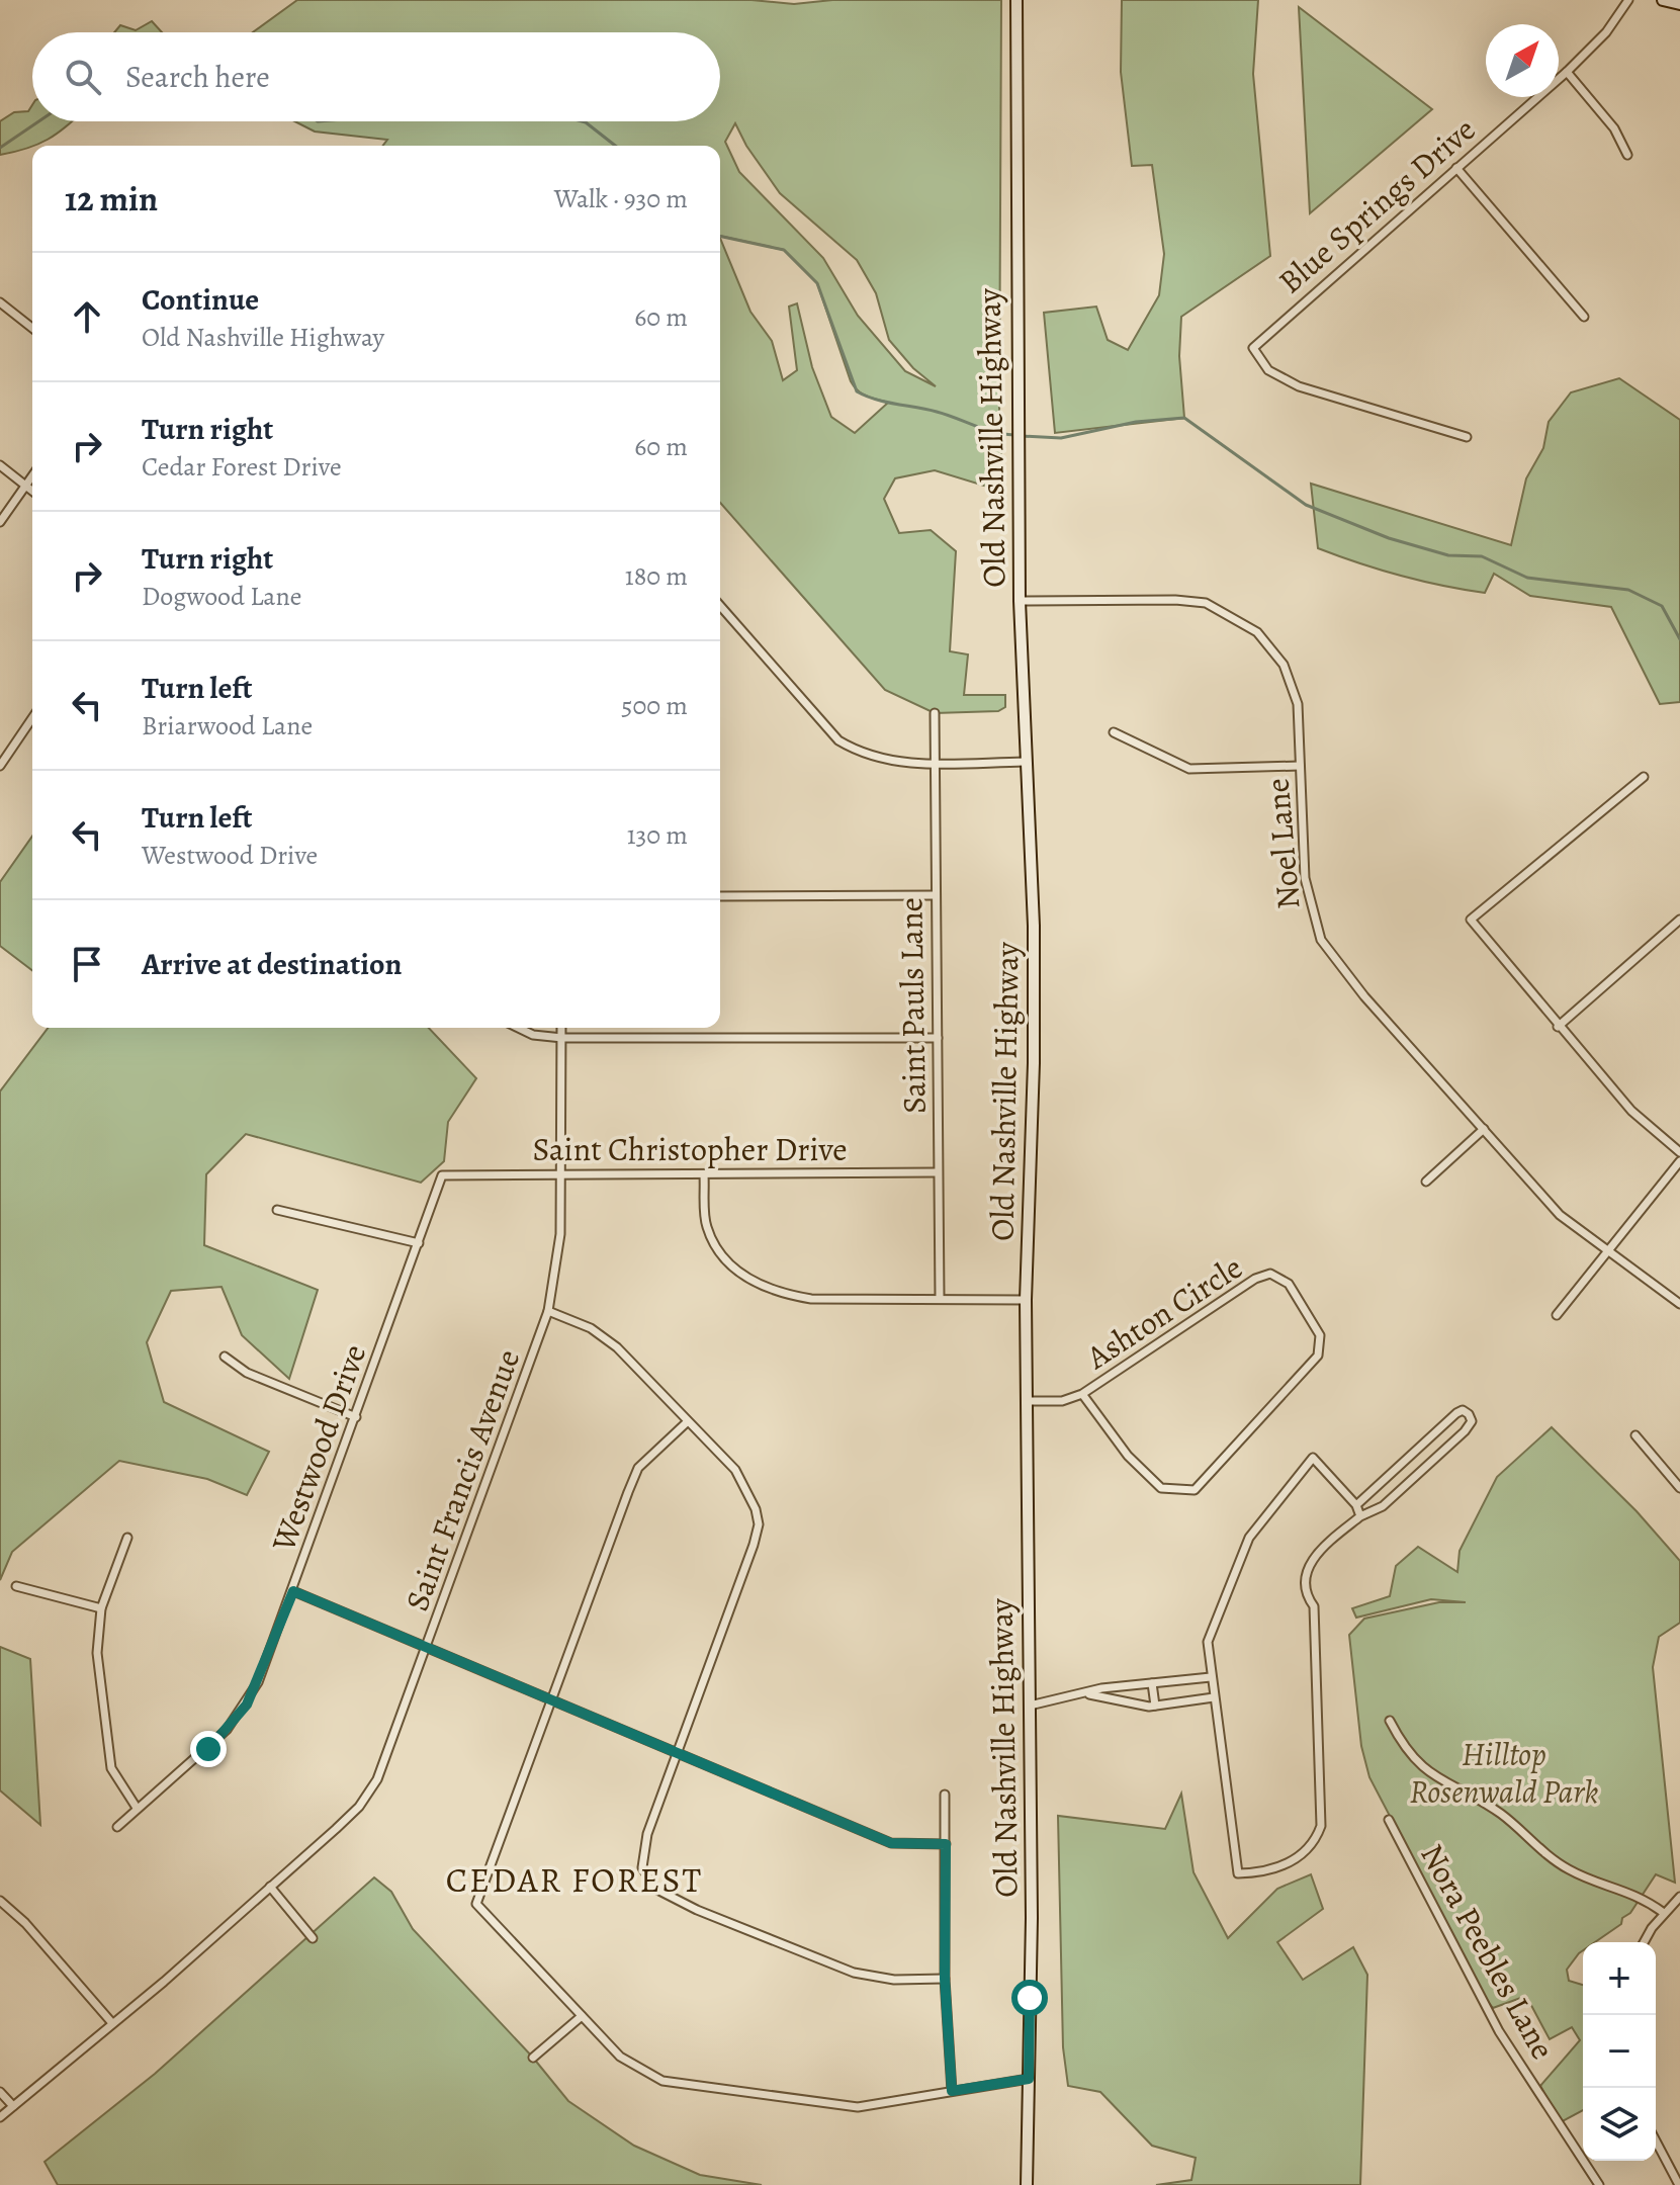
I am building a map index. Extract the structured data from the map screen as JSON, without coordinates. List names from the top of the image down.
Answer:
{
  "streets": {
    "main road": ["Old Nashville Highway"],
    "street": [
      "Blue Springs Drive",
      "Noel Lane",
      "Saint Pauls Lane",
      "Saint Christopher Drive",
      "Ashton Circle",
      "Westwood Drive",
      "Saint Francis Avenue",
      "Nora Peebles Lane"
    ]
  },
  "crossings": [
    ["Old Nashville Highway", "Noel Lane"],
    ["Old Nashville Highway", "Ashton Circle"],
    ["Saint Pauls Lane", "Saint Christopher Drive"],
    ["Saint Christopher Drive", "Westwood Drive"],
    ["Saint Christopher Drive", "Saint Francis Avenue"]
  ],
  "districts": ["CEDAR FOREST"],
  "parks": ["Hilltop Rosenwald Park"],
  "north": "top right",
  "page": {
    "search": "Search here",
    "heading": ["12 min", "Walk · 930 m"],
    "list": [
      ["Continue", "Old Nashville Highway", "60 m"],
      ["Turn right", "Cedar Forest Drive", "60 m"],
      ["Turn right", "Dogwood Lane", "180 m"],
      ["Turn left", "Briarwood Lane", "500 m"],
      ["Turn left", "Westwood Drive", "130 m"],
      "Arrive at destination"
    ],
    "map_buttons": ["+", "−"]
  }
}
